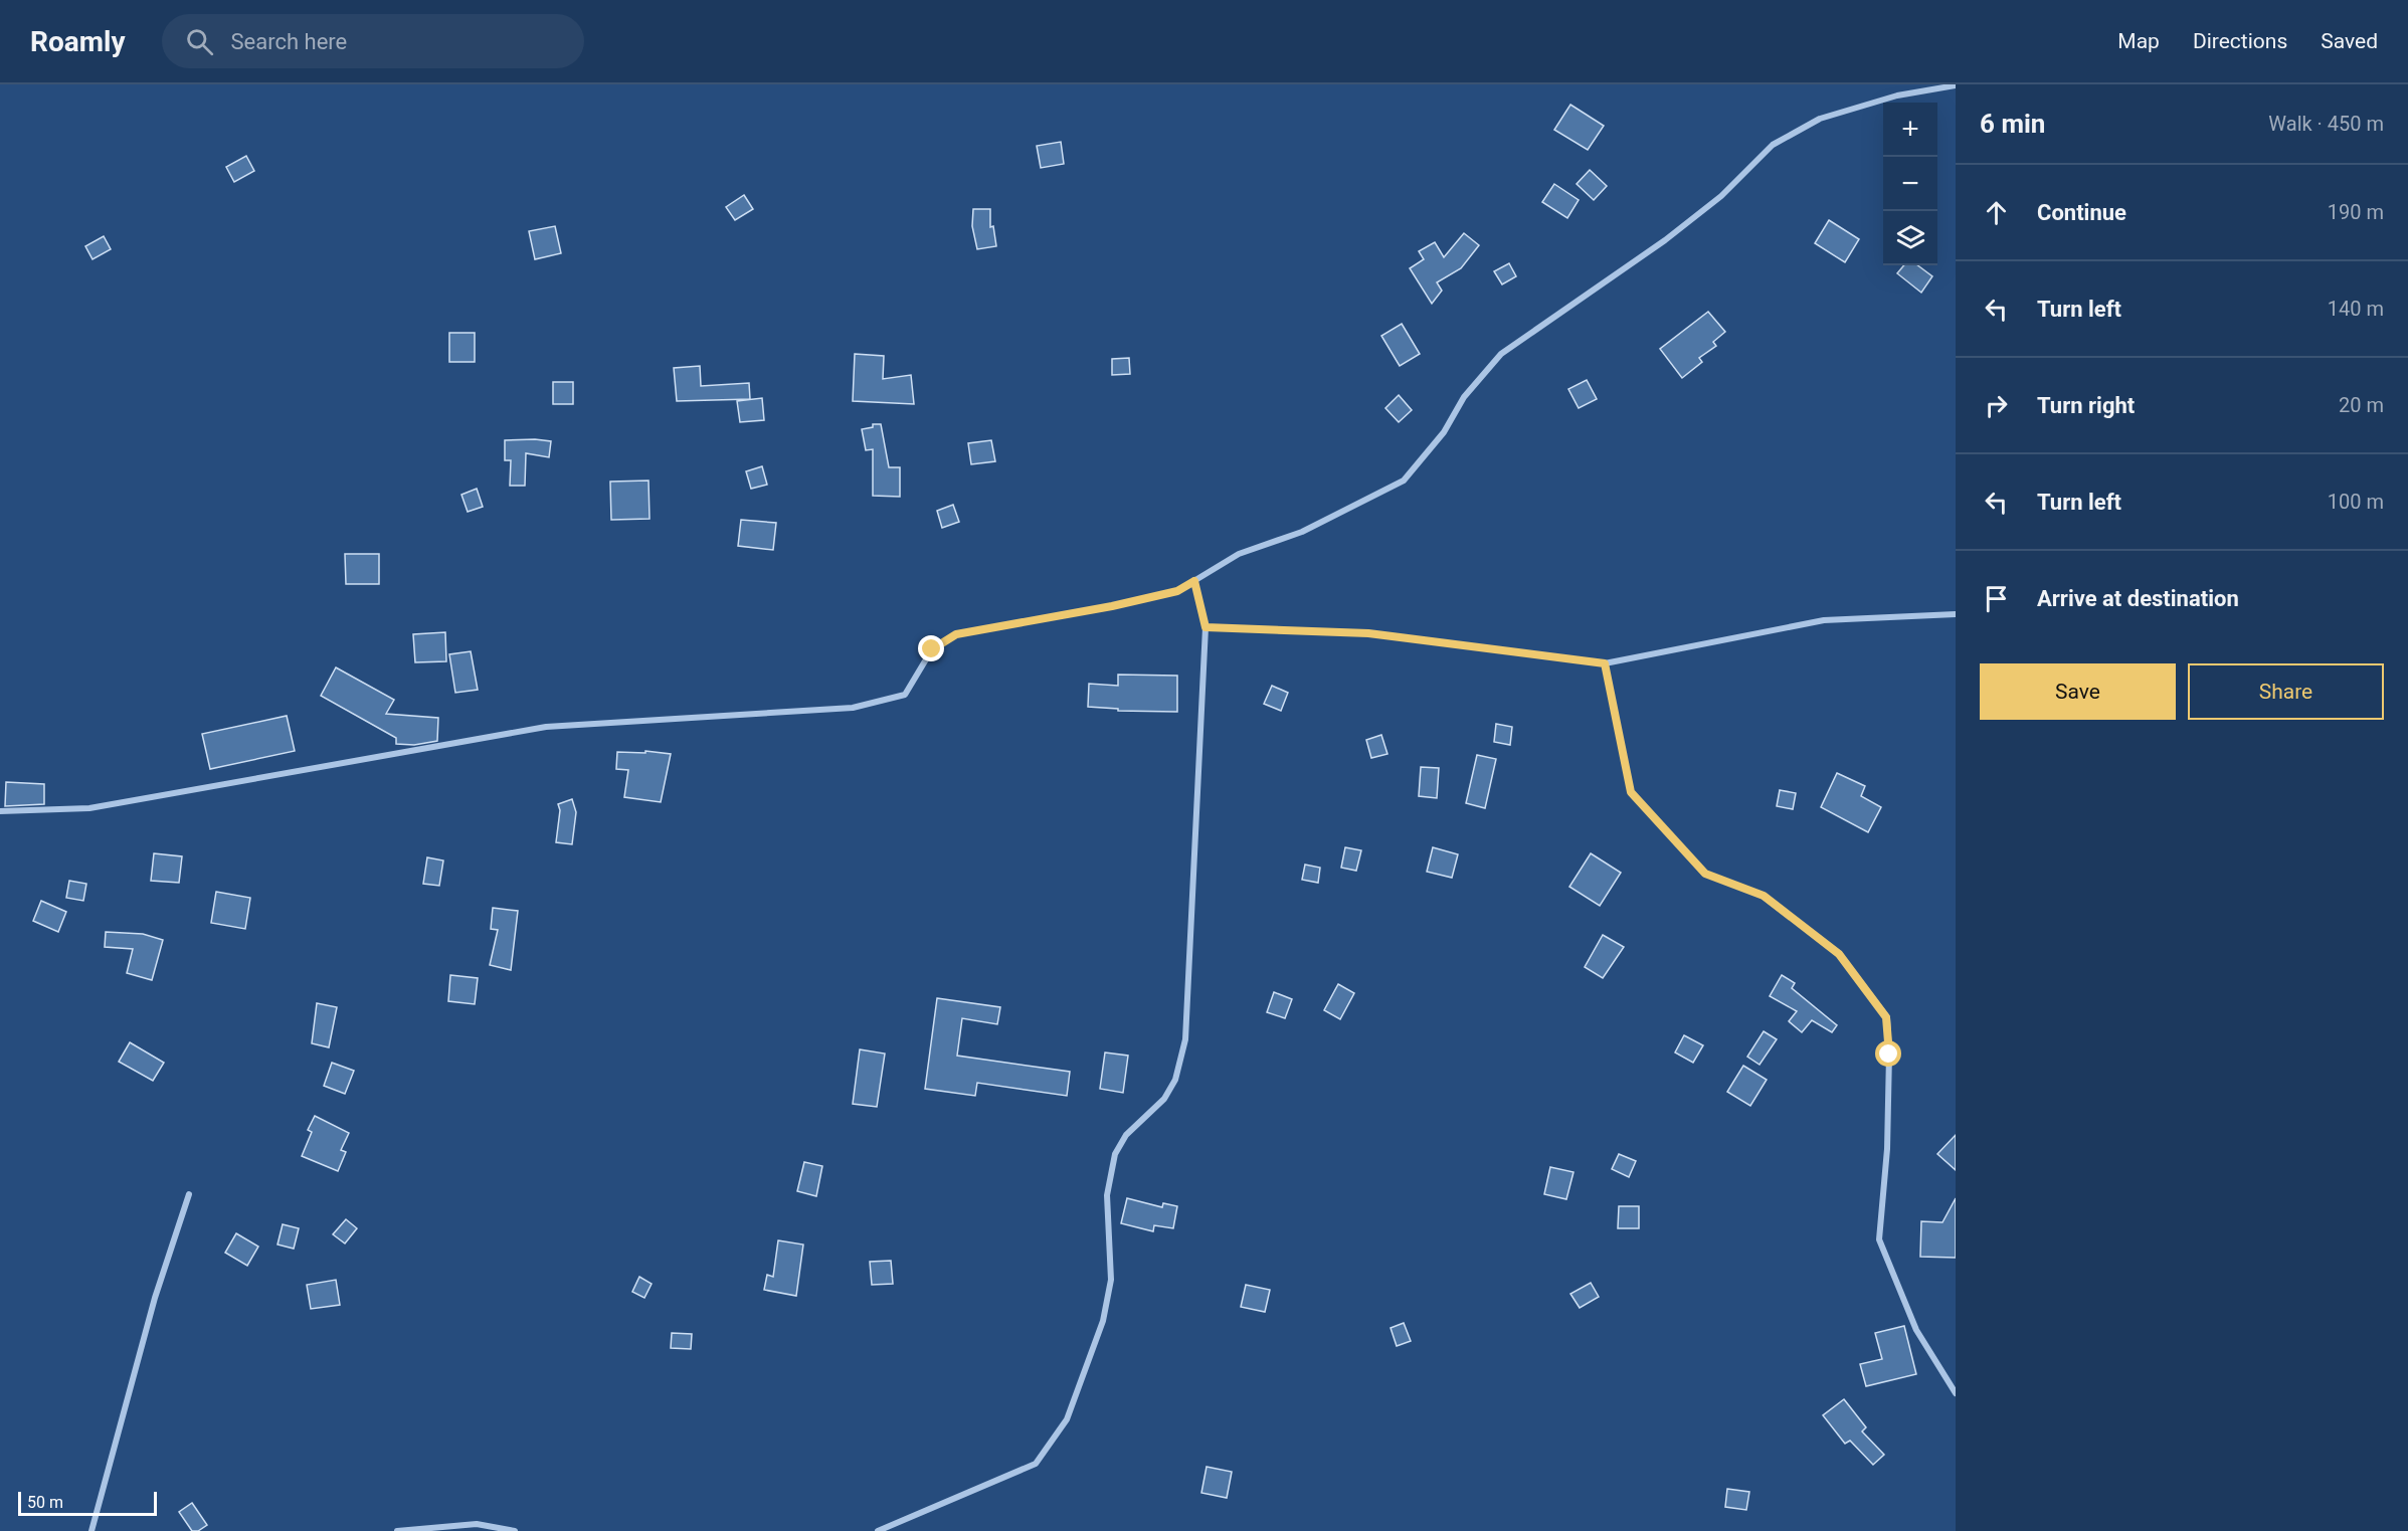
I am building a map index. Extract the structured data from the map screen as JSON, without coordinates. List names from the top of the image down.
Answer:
{
  "scale_bar": "50 m",
  "page": {
    "header": "Roamly",
    "search": "Search here",
    "nav": ["Map", "Directions", "Saved"],
    "heading": ["6 min", "Walk · 450 m"],
    "map_buttons": ["+", "−"],
    "list": [
      ["Continue", "190 m"],
      ["Turn left", "140 m"],
      ["Turn right", "20 m"],
      ["Turn left", "100 m"],
      "Arrive at destination"
    ],
    "buttons": ["Save", "Share"],
    "scale": "50 m"
  }
}
